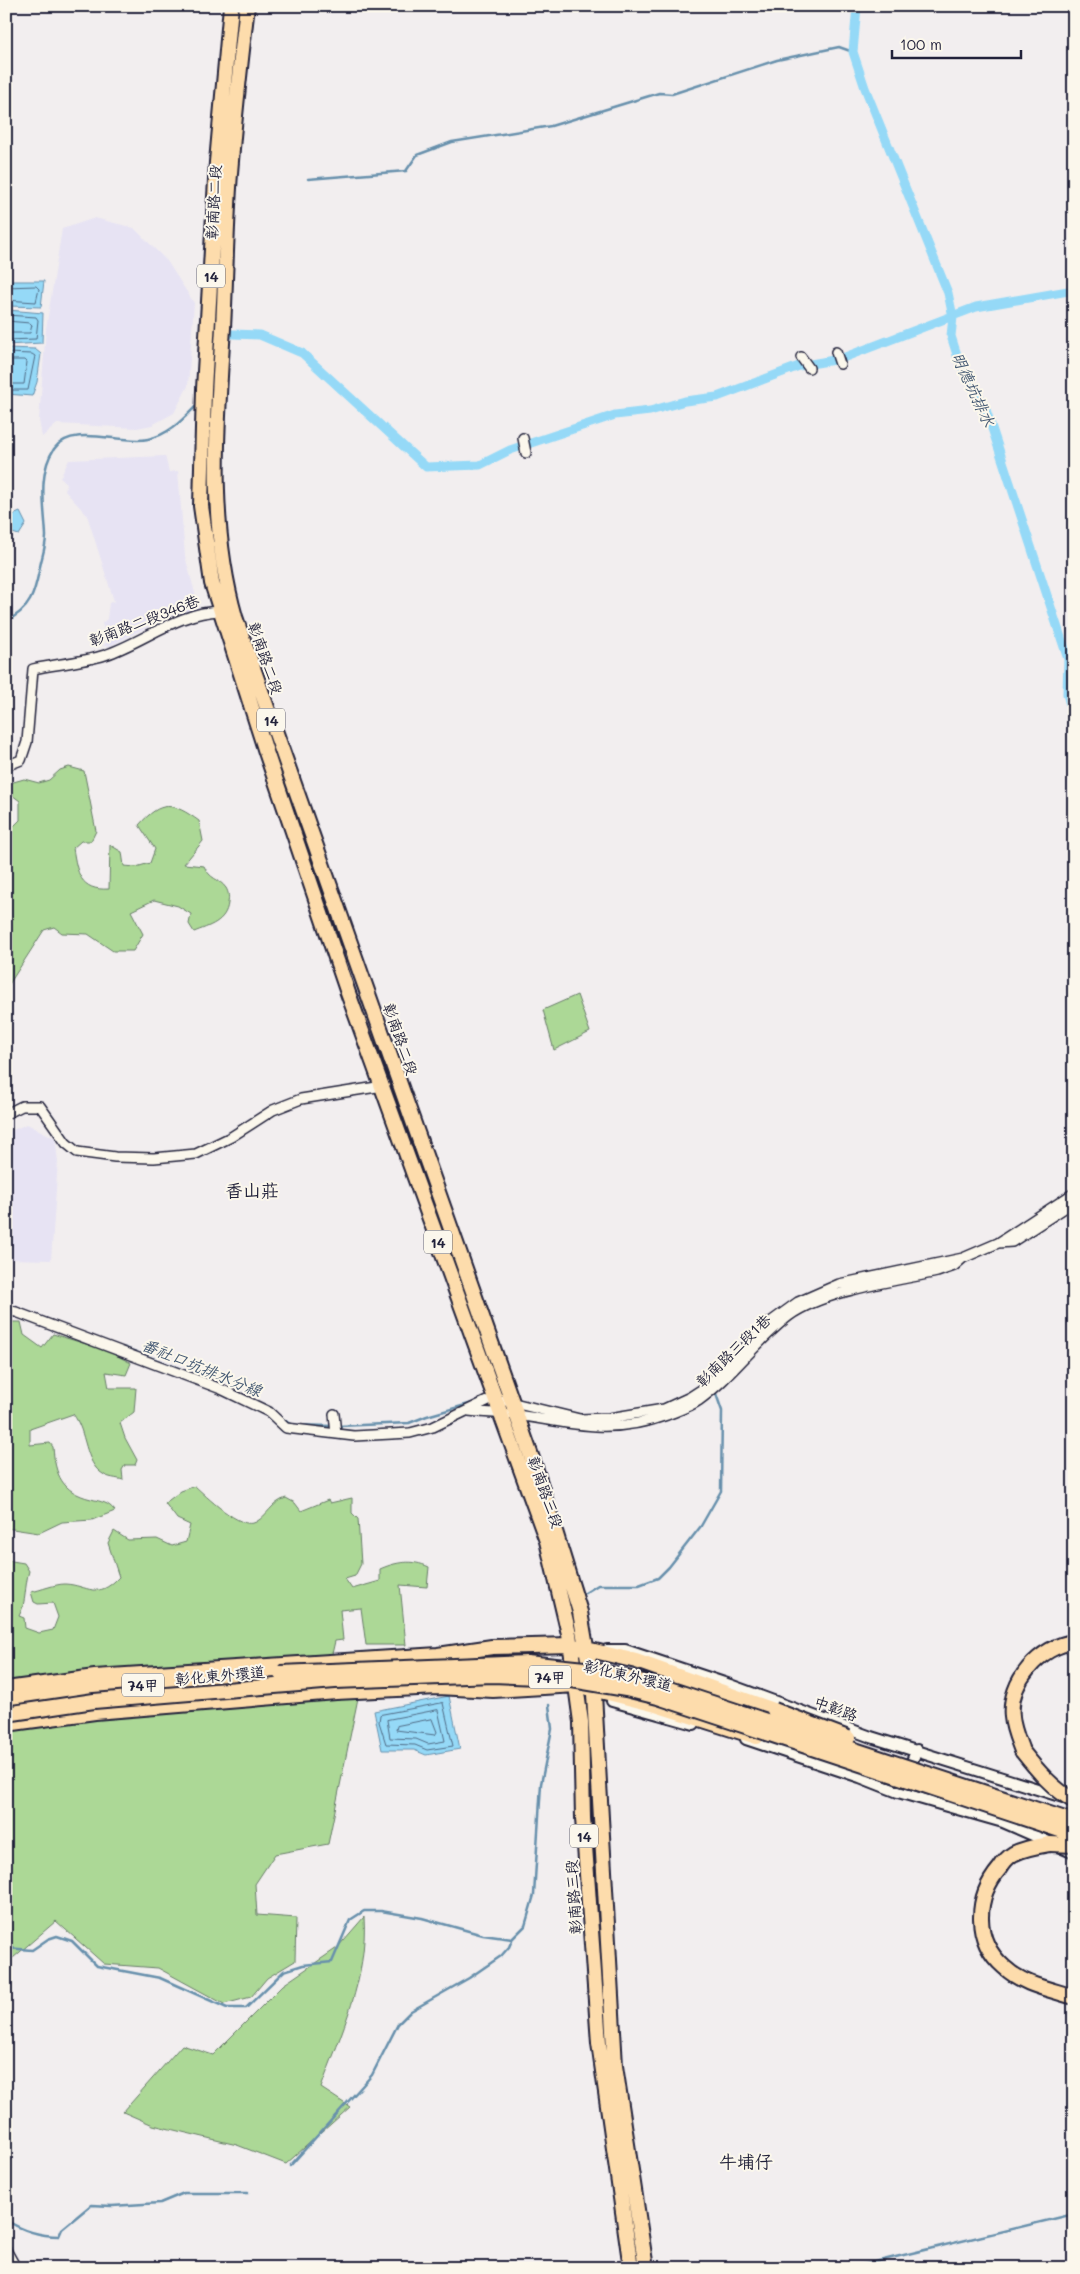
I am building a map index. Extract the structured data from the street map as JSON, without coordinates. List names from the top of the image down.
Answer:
{
  "streets": {
    "main road": [
      "彰南路二段",
      "14",
      "彰南路二段346巷",
      "彰南路三段",
      "彰化東外環道",
      "74甲"
    ],
    "street": ["彰南路三段1巷", "中彰路"]
  },
  "crossings": [
    ["彰南路二段", "14"],
    ["彰南路二段", "彰南路二段346巷"],
    ["彰南路二段", "彰南路三段1巷"],
    ["14", "彰南路三段1巷"],
    ["14", "彰南路三段"],
    ["彰南路三段1巷", "彰南路三段"],
    ["彰南路三段", "彰化東外環道"],
    ["彰南路三段", "74甲"],
    ["彰南路三段", "中彰路"],
    ["彰化東外環道", "74甲"],
    ["彰化東外環道", "中彰路"]
  ],
  "districts": ["香山莊", "牛埔仔"],
  "water": ["明德坑排水", "番社口坑排水分線"],
  "scale_bar": "100 m"
}
